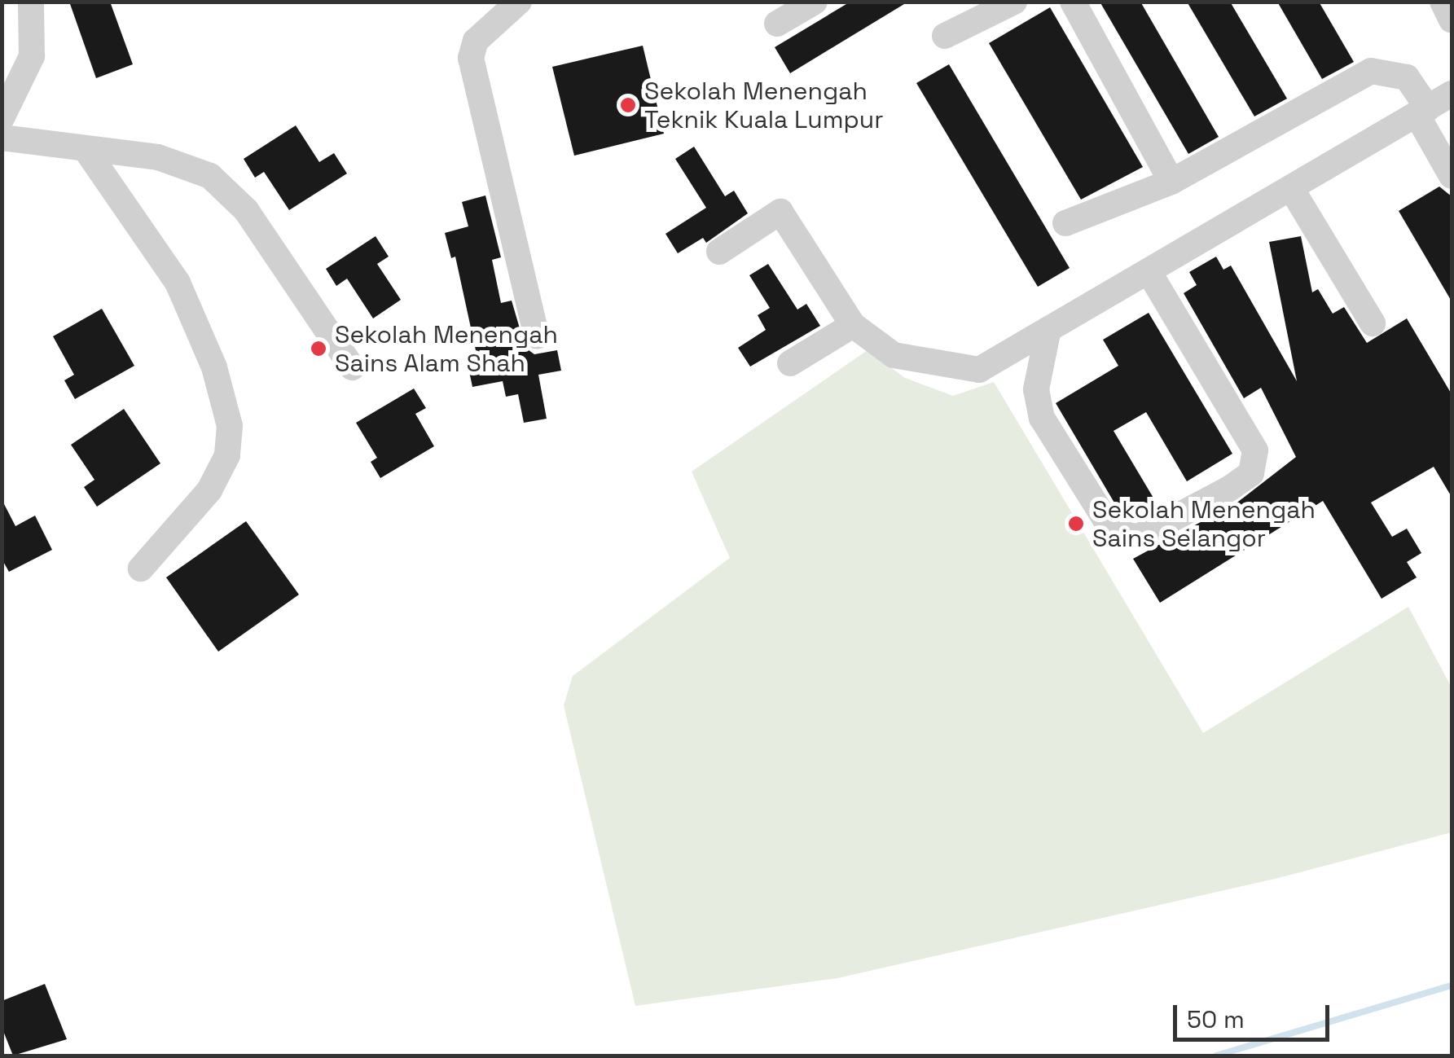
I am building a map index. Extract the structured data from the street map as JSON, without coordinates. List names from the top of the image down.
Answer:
{
  "places": ["Sekolah Menengah Teknik Kuala Lumpur", "Sekolah Menengah Sains Alam Shah", "Sekolah Menengah Sains Selangor"],
  "scale_bar": "50 m"
}
